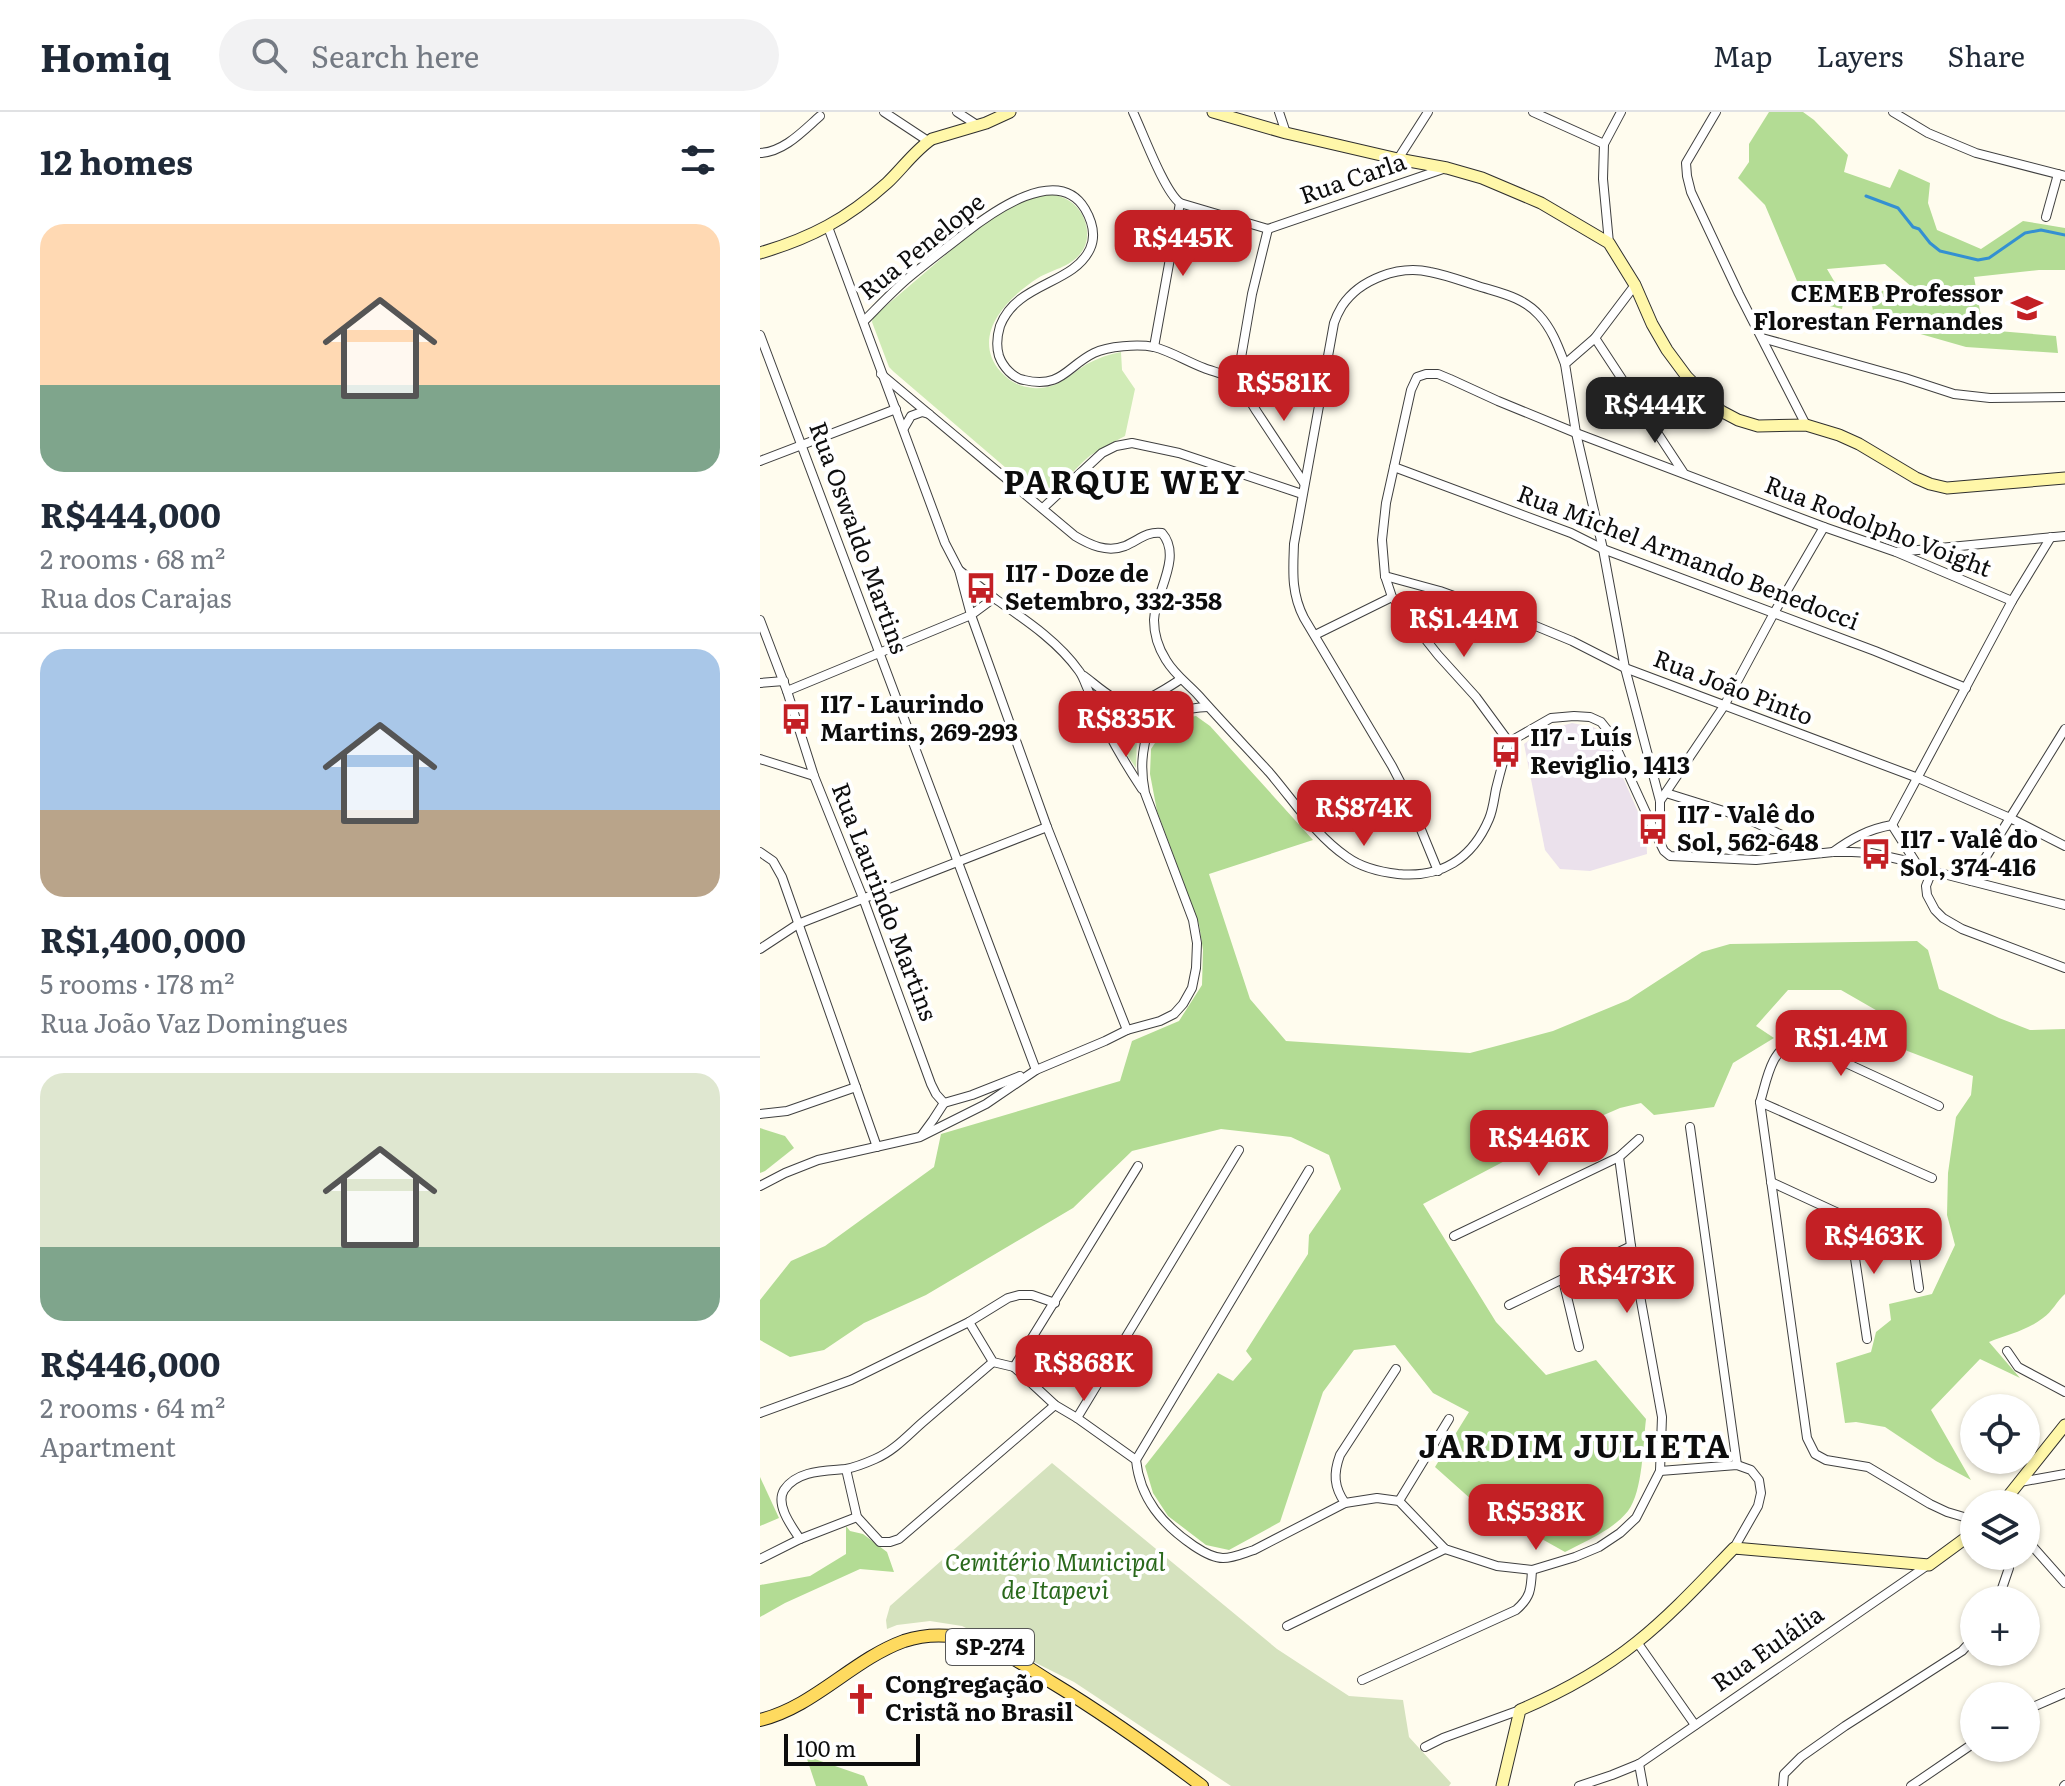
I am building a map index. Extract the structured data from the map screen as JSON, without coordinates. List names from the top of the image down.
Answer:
{
  "streets": {
    "main road": ["SP-274"],
    "street": [
      "Rua Carla",
      "Rua Penelope",
      "Rua Rodolpho Voight",
      "Rua Oswaldo Martins",
      "Rua Michel Armando Benedocci",
      "Rua João Pinto",
      "Rua Laurindo Martins",
      "Rua Eulália"
    ]
  },
  "crossings": [
    ["Rua Rodolpho Voight", "Rua Michel Armando Benedocci"]
  ],
  "districts": ["PARQUE WEY", "JARDIM JULIETA"],
  "parks": ["Cemitério Municipal de Itapevi"],
  "places": {
    "school or university": ["CEMEB Professor Florestan Fernandes"],
    "bus stop": [
      "I17 - Doze de Setembro, 332-358",
      "I17 - Laurindo Martins, 269-293",
      "I17 - Luís Reviglio, 1413",
      "I17 - Valê do Sol, 562-648",
      "I17 - Valê do Sol, 374-416"
    ],
    "church": ["Congregação Cristã no Brasil"]
  },
  "scale_bar": "100 m",
  "page": {
    "header": "Homiq",
    "search": "Search here",
    "nav": ["Map", "Layers", "Share"],
    "heading": "12 homes",
    "list": [
      {
        "name": "R$444,000",
        "note": "2 rooms · 68 m² · Rua dos Carajas"
      },
      {
        "name": "R$1,400,000",
        "note": "5 rooms · 178 m² · Rua João Vaz Domingues"
      },
      {
        "name": "R$446,000",
        "note": "2 rooms · 64 m² · Apartment"
      }
    ],
    "price": [
      "R$445K",
      "R$581K",
      "R$444K",
      "R$1.44M",
      "R$835K",
      "R$874K",
      "R$1.4M",
      "R$446K",
      "R$463K",
      "R$473K",
      "R$868K",
      "R$538K"
    ],
    "map_buttons": ["+", "−"],
    "scale": "100 m"
  }
}
